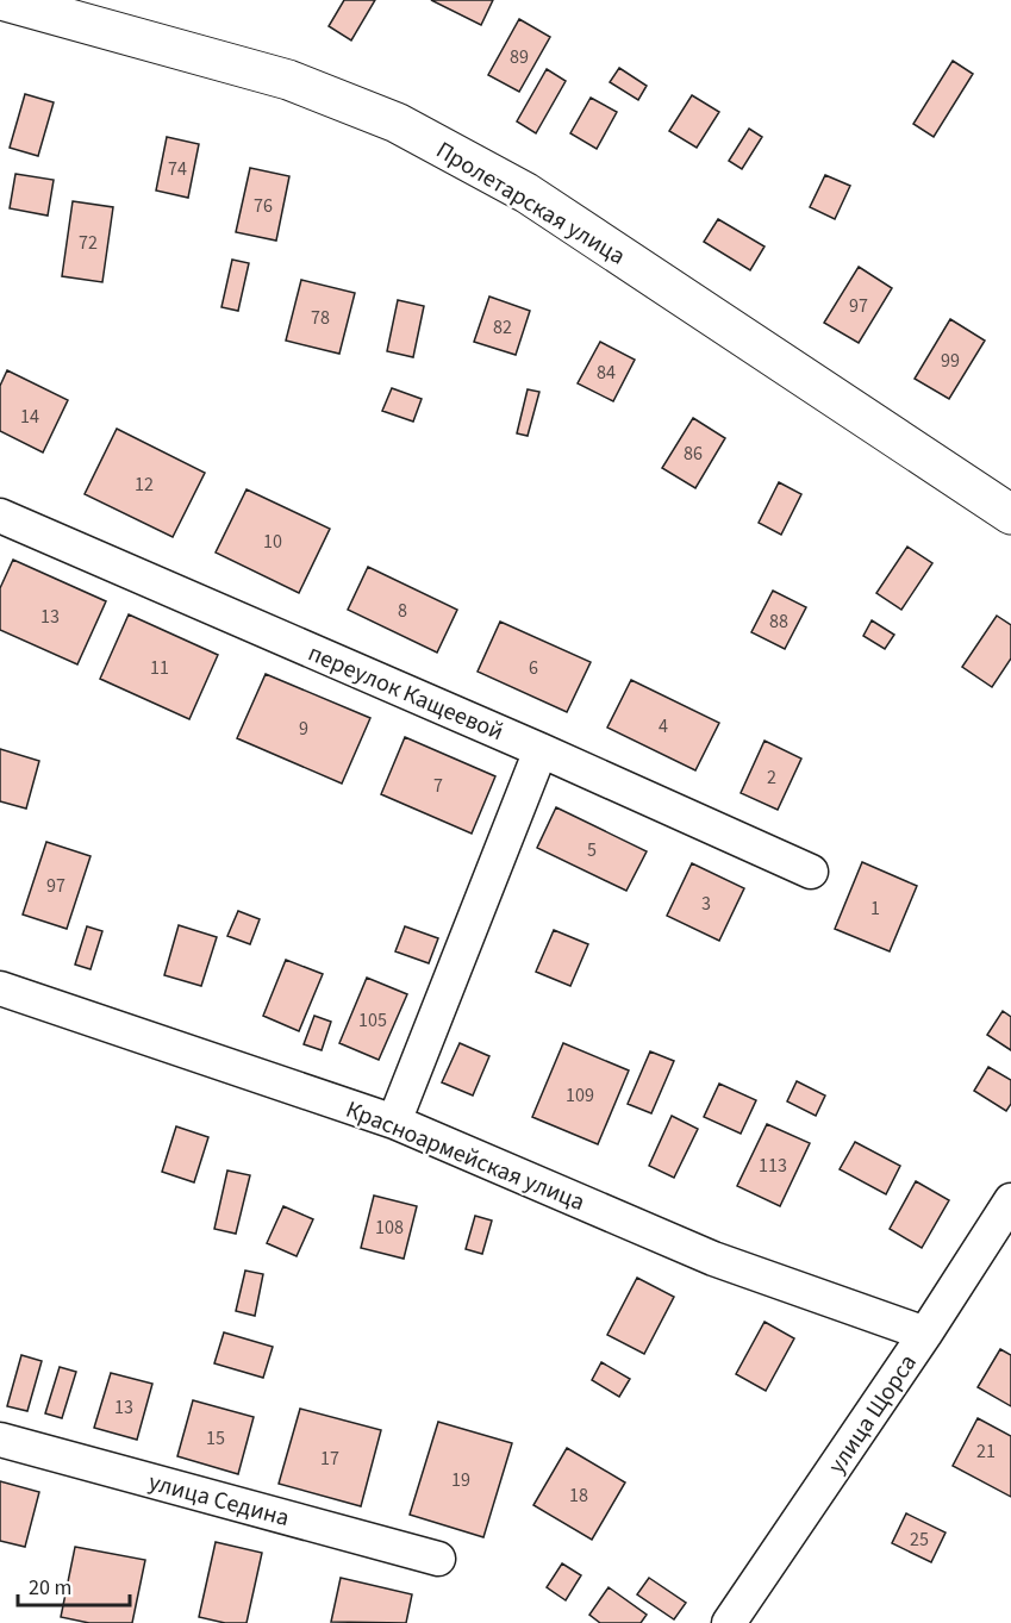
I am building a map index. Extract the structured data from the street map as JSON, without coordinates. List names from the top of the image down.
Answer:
{
  "streets": {
    "street": [
      "Пролетарская улица",
      "переулок Кащеевой",
      "Красноармейская улица",
      "улица Щорса",
      "улица Седина"
    ]
  },
  "crossings": [
    ["Красноармейская улица", "улица Щорса"]
  ],
  "house_numbers": [
    "89",
    "74",
    "76",
    "72",
    "97",
    "78",
    "82",
    "99",
    "84",
    "14",
    "86",
    "12",
    "10",
    "8",
    "13",
    "88",
    "11",
    "6",
    "4",
    "9",
    "2",
    "7",
    "5",
    "97",
    "3",
    "1",
    "105",
    "109",
    "113",
    "108",
    "13",
    "15",
    "21",
    "17",
    "19",
    "18",
    "25"
  ],
  "scale_bar": "20 m"
}
